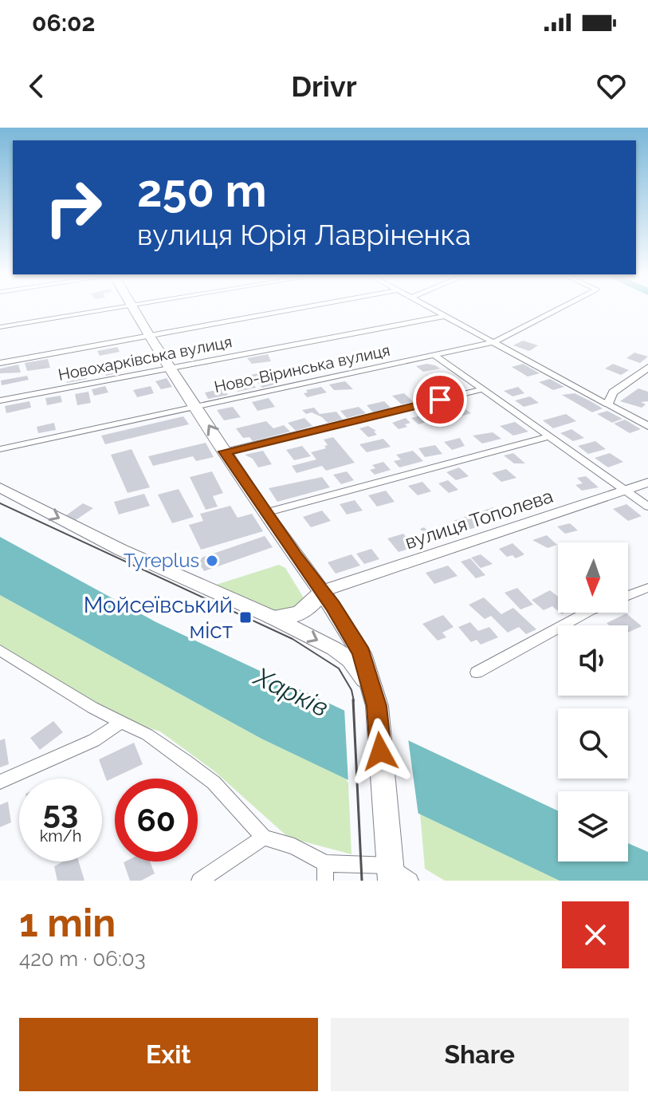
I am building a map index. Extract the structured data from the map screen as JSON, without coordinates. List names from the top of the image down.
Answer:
{
  "streets": {
    "street": ["Новохарківська вулиця", "Ново-Віринська вулиця", "вулиця Тополева"]
  },
  "water": ["Харків"],
  "places": {
    "other": ["Tyreplus"],
    "transit": ["Мойсеївський міст"]
  },
  "north": "bottom",
  "page": {
    "status": "06:02",
    "header": "Drivr",
    "turn": ["250 m", "вулиця Юрія Лавріненка"],
    "speed": "53 km/h",
    "limit": "60",
    "heading": ["1 min", "420 m · 06:03"],
    "buttons": ["Exit", "Share"]
  }
}
